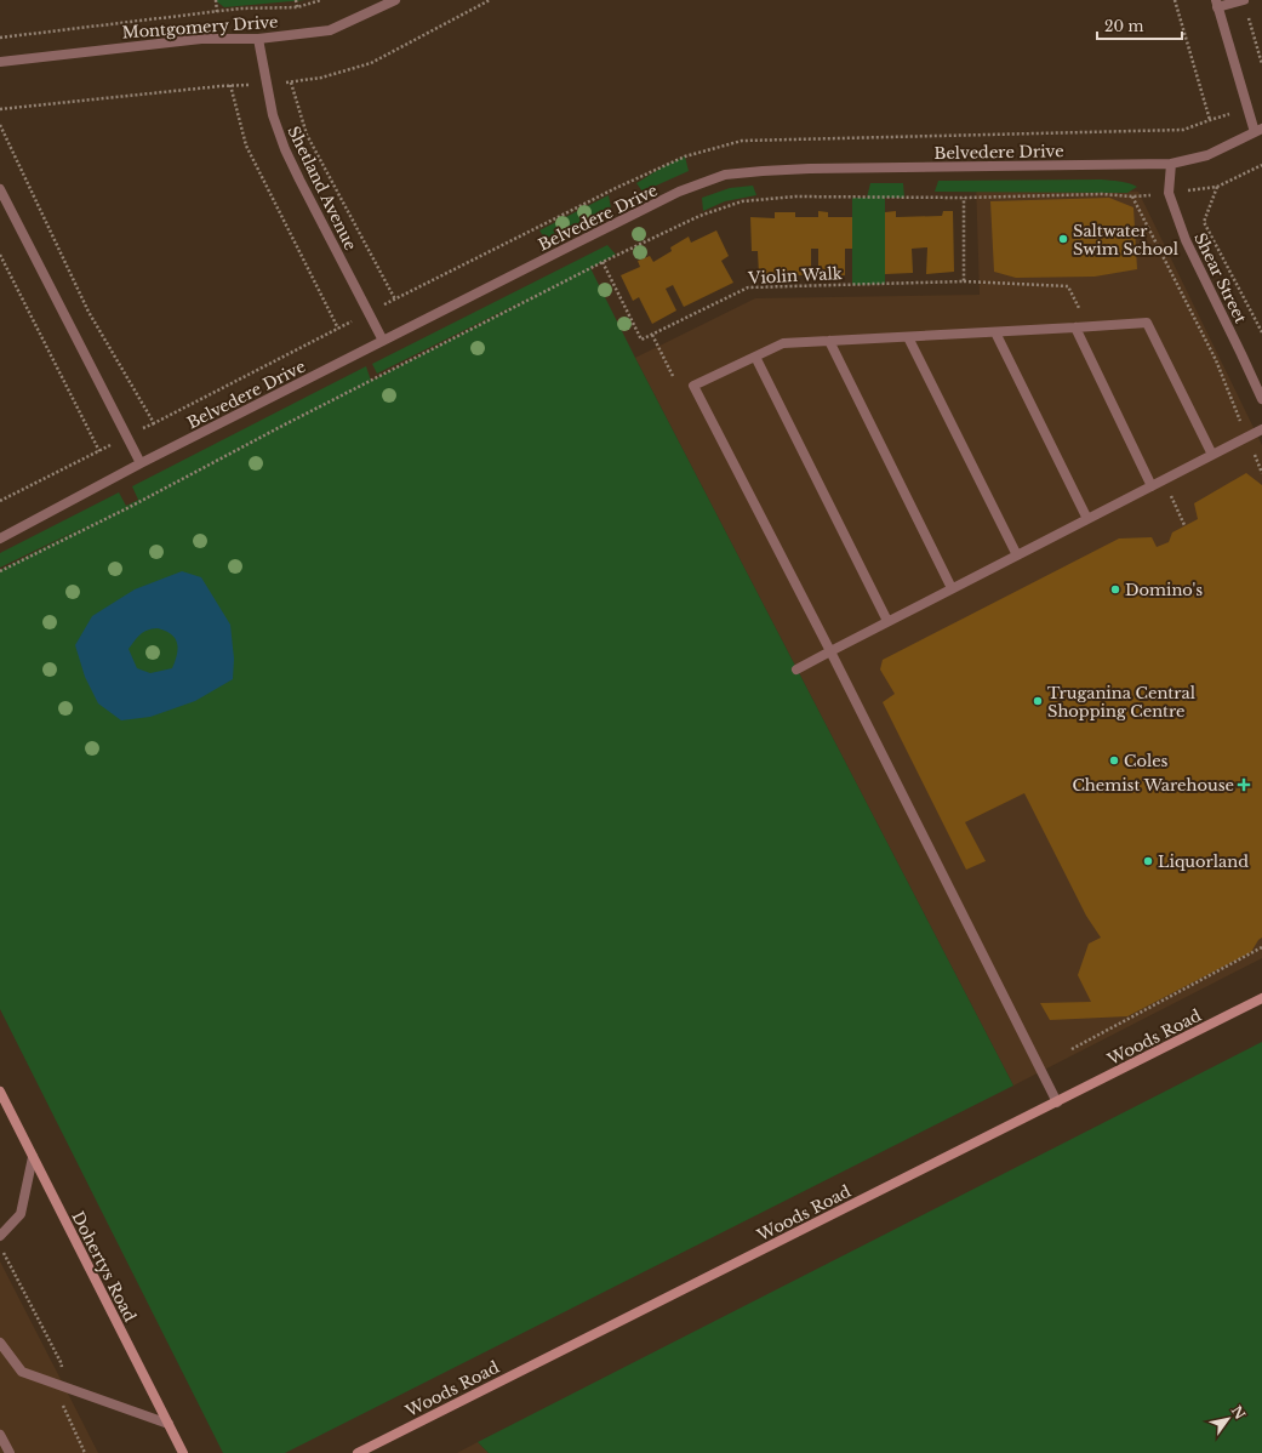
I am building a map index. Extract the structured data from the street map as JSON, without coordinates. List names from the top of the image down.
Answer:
{
  "streets": {
    "street": [
      "Montgomery Drive",
      "Belvedere Drive",
      "Shetland Avenue",
      "Shear Street",
      "Woods Road",
      "Dohertys Road"
    ],
    "path": ["Violin Walk"]
  },
  "crossings": [
    ["Montgomery Drive", "Shetland Avenue"],
    ["Belvedere Drive", "Shetland Avenue"],
    ["Belvedere Drive", "Shear Street"]
  ],
  "places": {
    "other": [
      "Saltwater Swim School",
      "Domino's",
      "Truganina Central Shopping Centre",
      "Coles",
      "Liquorland"
    ],
    "health": ["Chemist Warehouse"]
  },
  "scale_bar": "20 m",
  "north": "top right"
}
